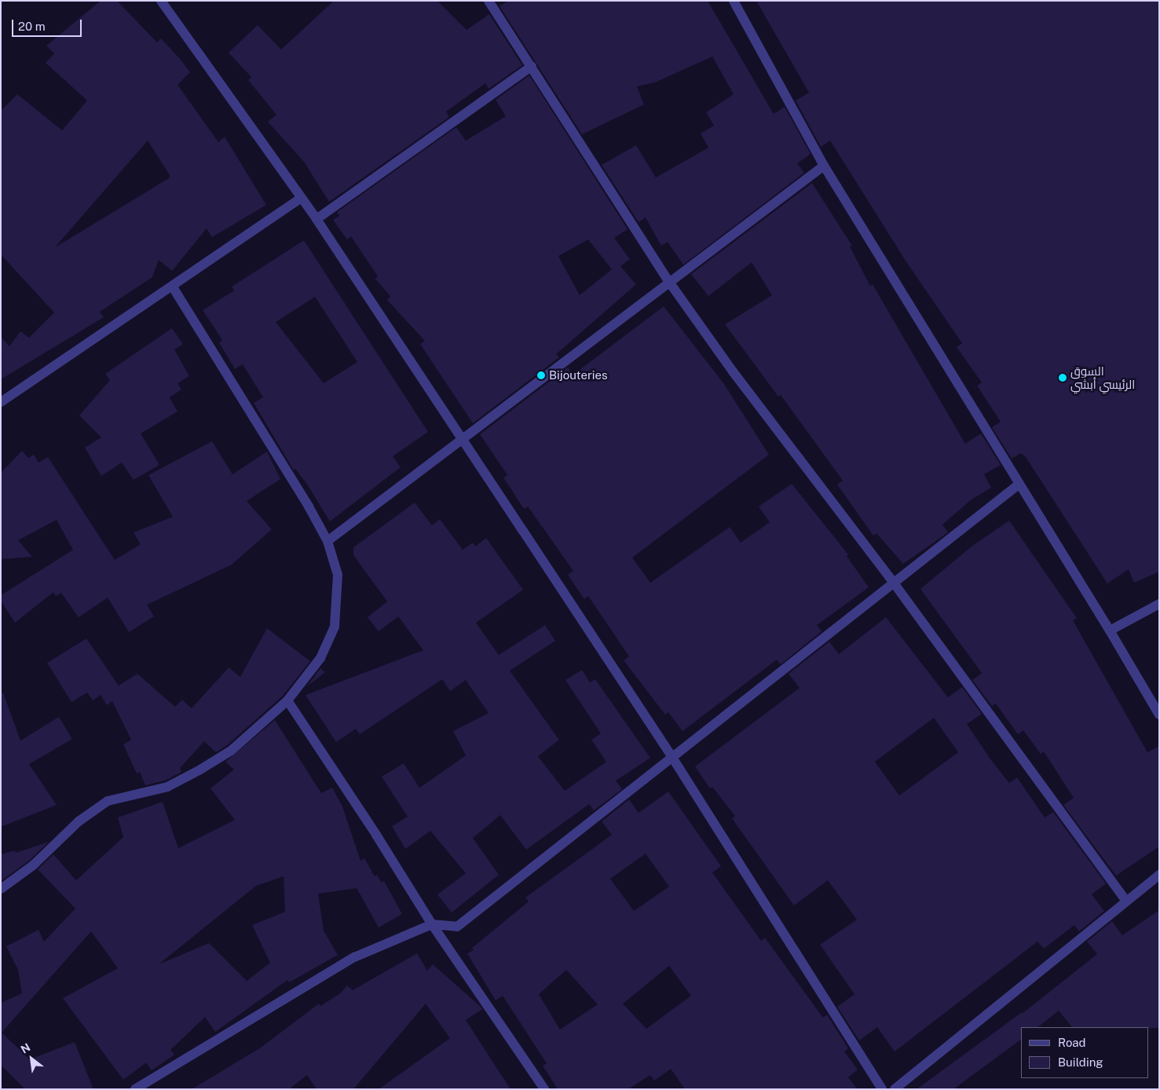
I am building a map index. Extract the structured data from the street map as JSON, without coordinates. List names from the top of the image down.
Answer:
{
  "places": ["Bijouteries", "السوق الرئيسي أبشي"],
  "legend": ["Road", "Building"],
  "scale_bar": "20 m",
  "north": "top left"
}
